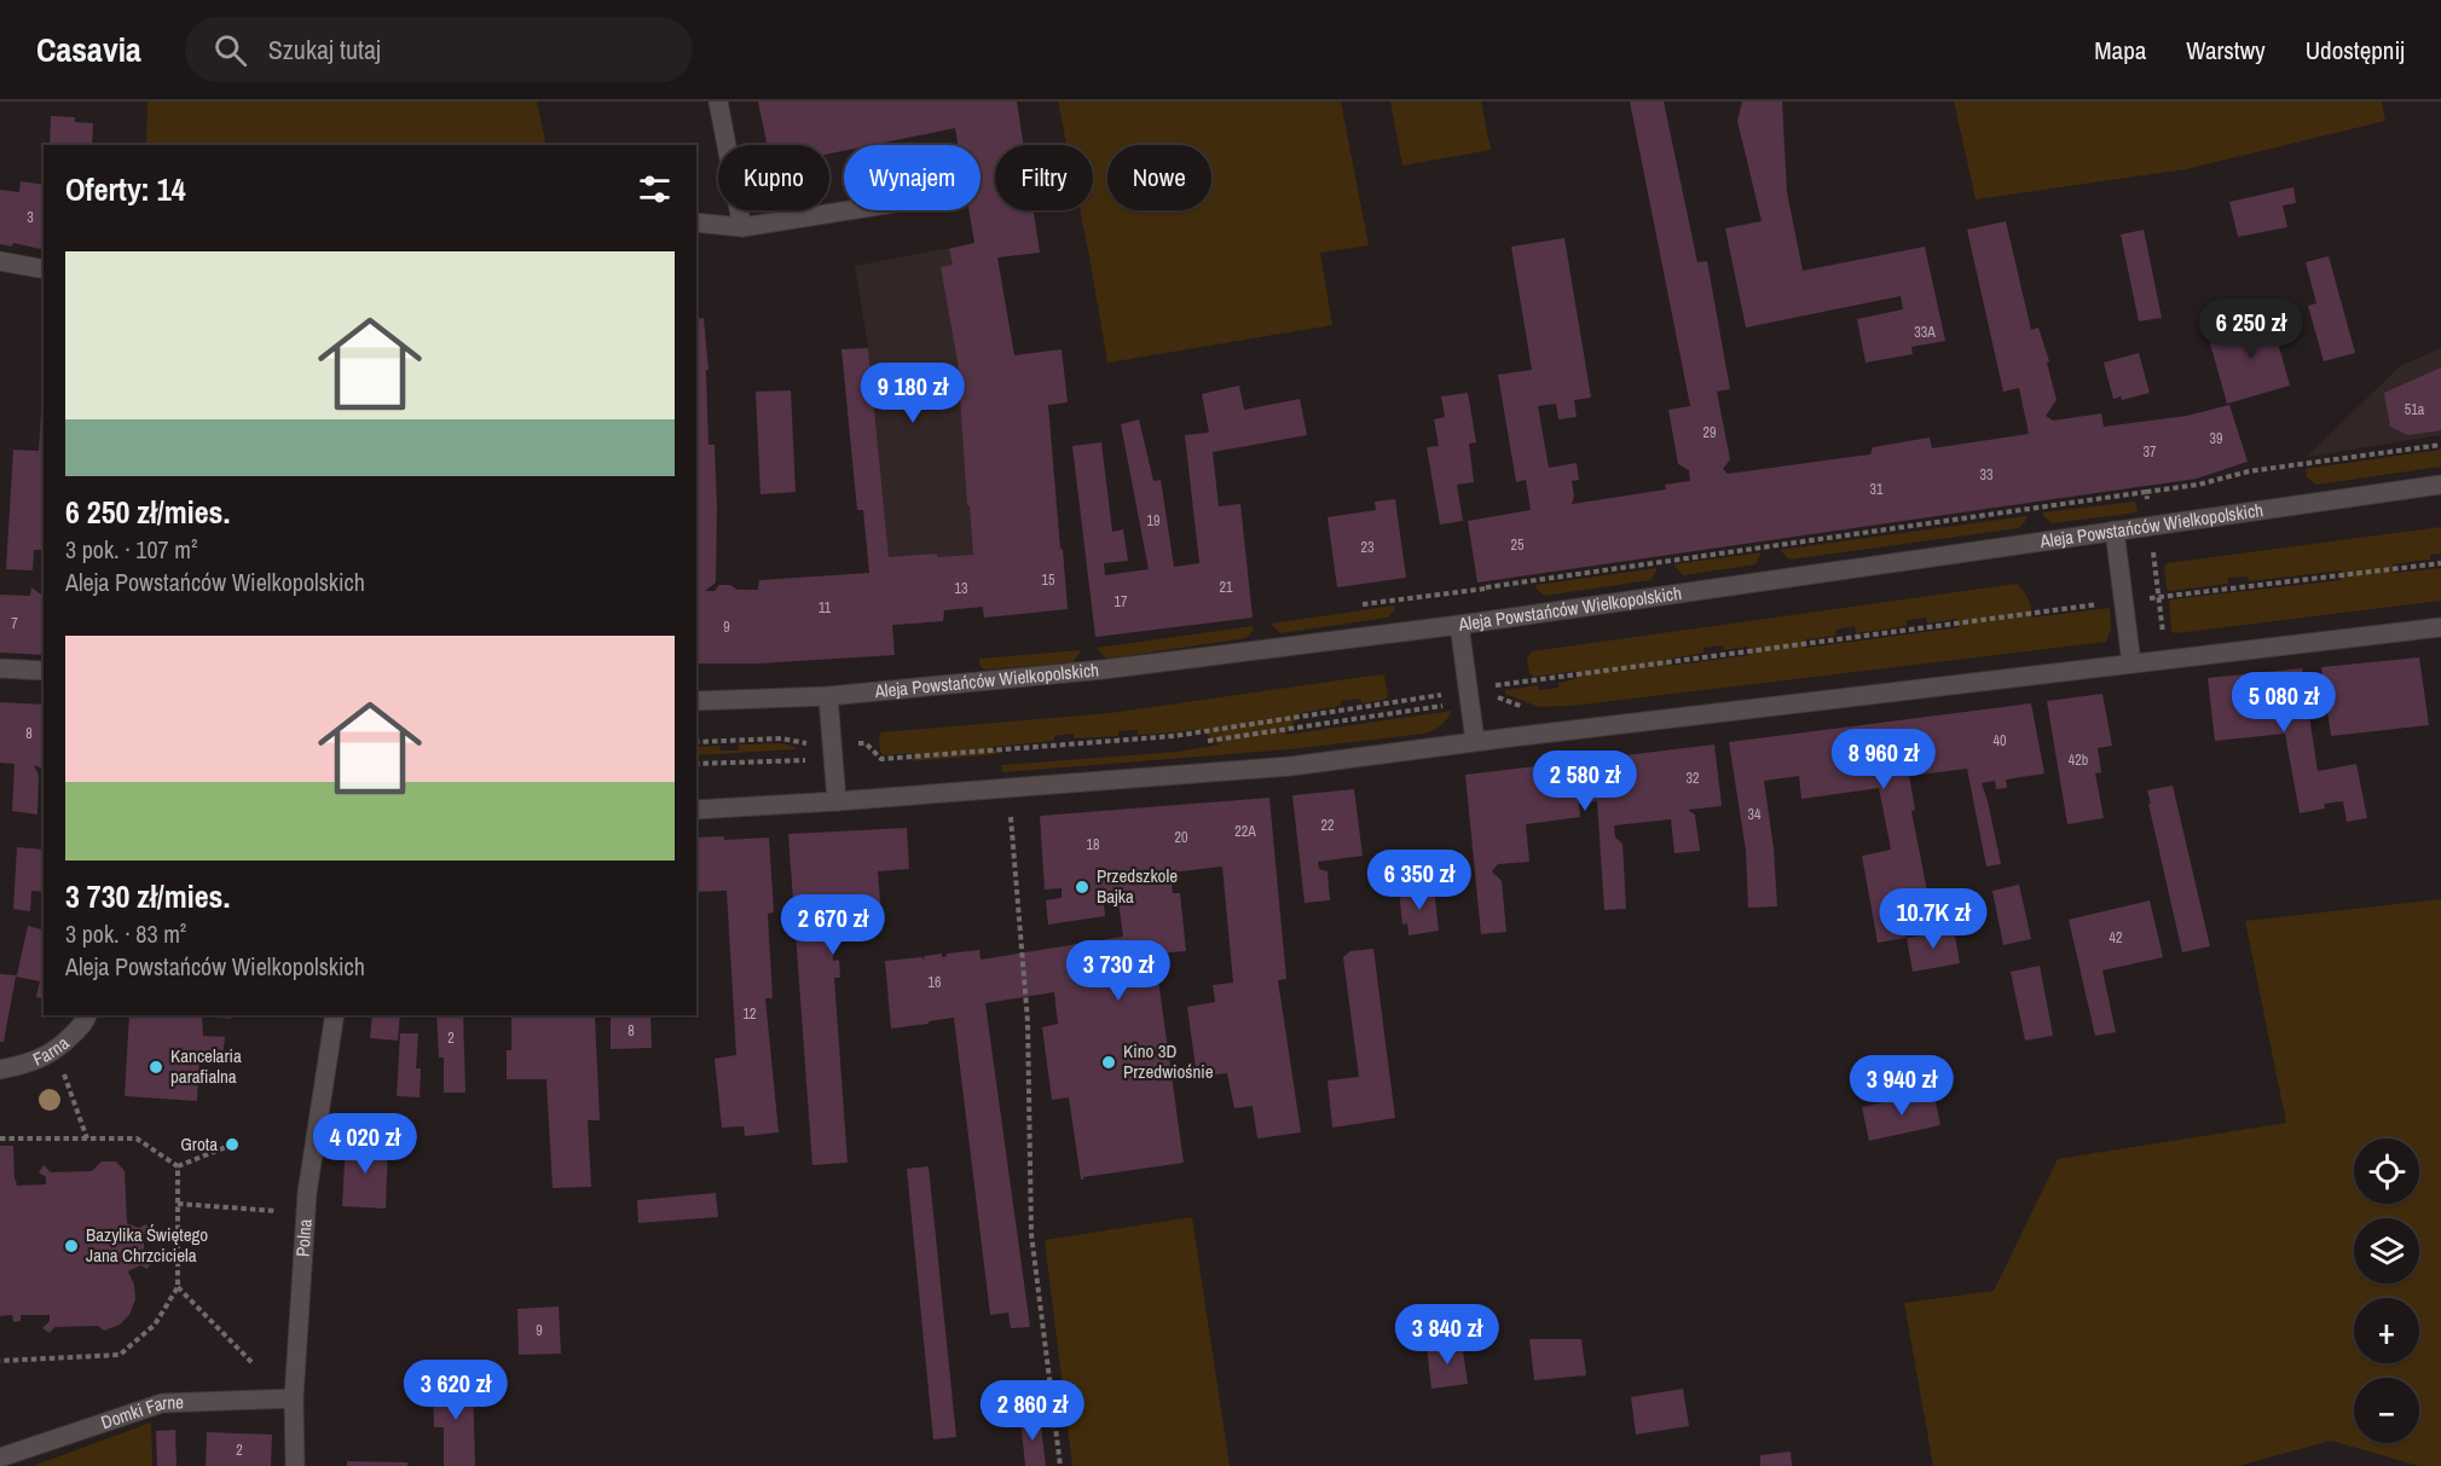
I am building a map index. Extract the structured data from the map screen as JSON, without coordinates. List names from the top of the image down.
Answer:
{
  "streets": {
    "street": [
      "Aleja Powstańców Wielkopolskich",
      "Farna",
      "Polna",
      "Domki Farne"
    ]
  },
  "crossings": [
    ["Polna", "Domki Farne"]
  ],
  "places": [
    "Przedszkole Bajka",
    "Kino 3D Przedwiośnie",
    "Kancelaria parafialna",
    "Grota",
    "Bazylika Świętego Jana Chrzciciela"
  ],
  "house_numbers": [
    "3",
    "33A",
    "51a",
    "29",
    "39",
    "37",
    "33",
    "31",
    "19",
    "25",
    "23",
    "15",
    "21",
    "13",
    "17",
    "11",
    "7",
    "9",
    "8",
    "40",
    "42b",
    "32",
    "34",
    "22",
    "22A",
    "20",
    "18",
    "42",
    "16",
    "12",
    "8",
    "2",
    "9",
    "2"
  ],
  "page": {
    "header": "Casavia",
    "search": "Szukaj tutaj",
    "nav": ["Mapa", "Warstwy", "Udostępnij"],
    "chip": [
      "Kupno",
      "Wynajem",
      "Filtry",
      "Nowe"
    ],
    "heading": "Oferty: 14",
    "list": [
      {
        "name": "6 250 zł/mies.",
        "note": "3 pok. · 107 m² · Aleja Powstańców Wielkopolskich"
      },
      {
        "name": "3 730 zł/mies.",
        "note": "3 pok. · 83 m² · Aleja Powstańców Wielkopolskich"
      }
    ],
    "price": [
      "6 250 zł",
      "9 180 zł",
      "5 080 zł",
      "8 960 zł",
      "2 580 zł",
      "6 350 zł",
      "10.7K zł",
      "2 670 zł",
      "3 730 zł",
      "3 940 zł",
      "4 020 zł",
      "3 840 zł",
      "3 620 zł",
      "2 860 zł"
    ],
    "map_buttons": ["+", "−"]
  }
}
